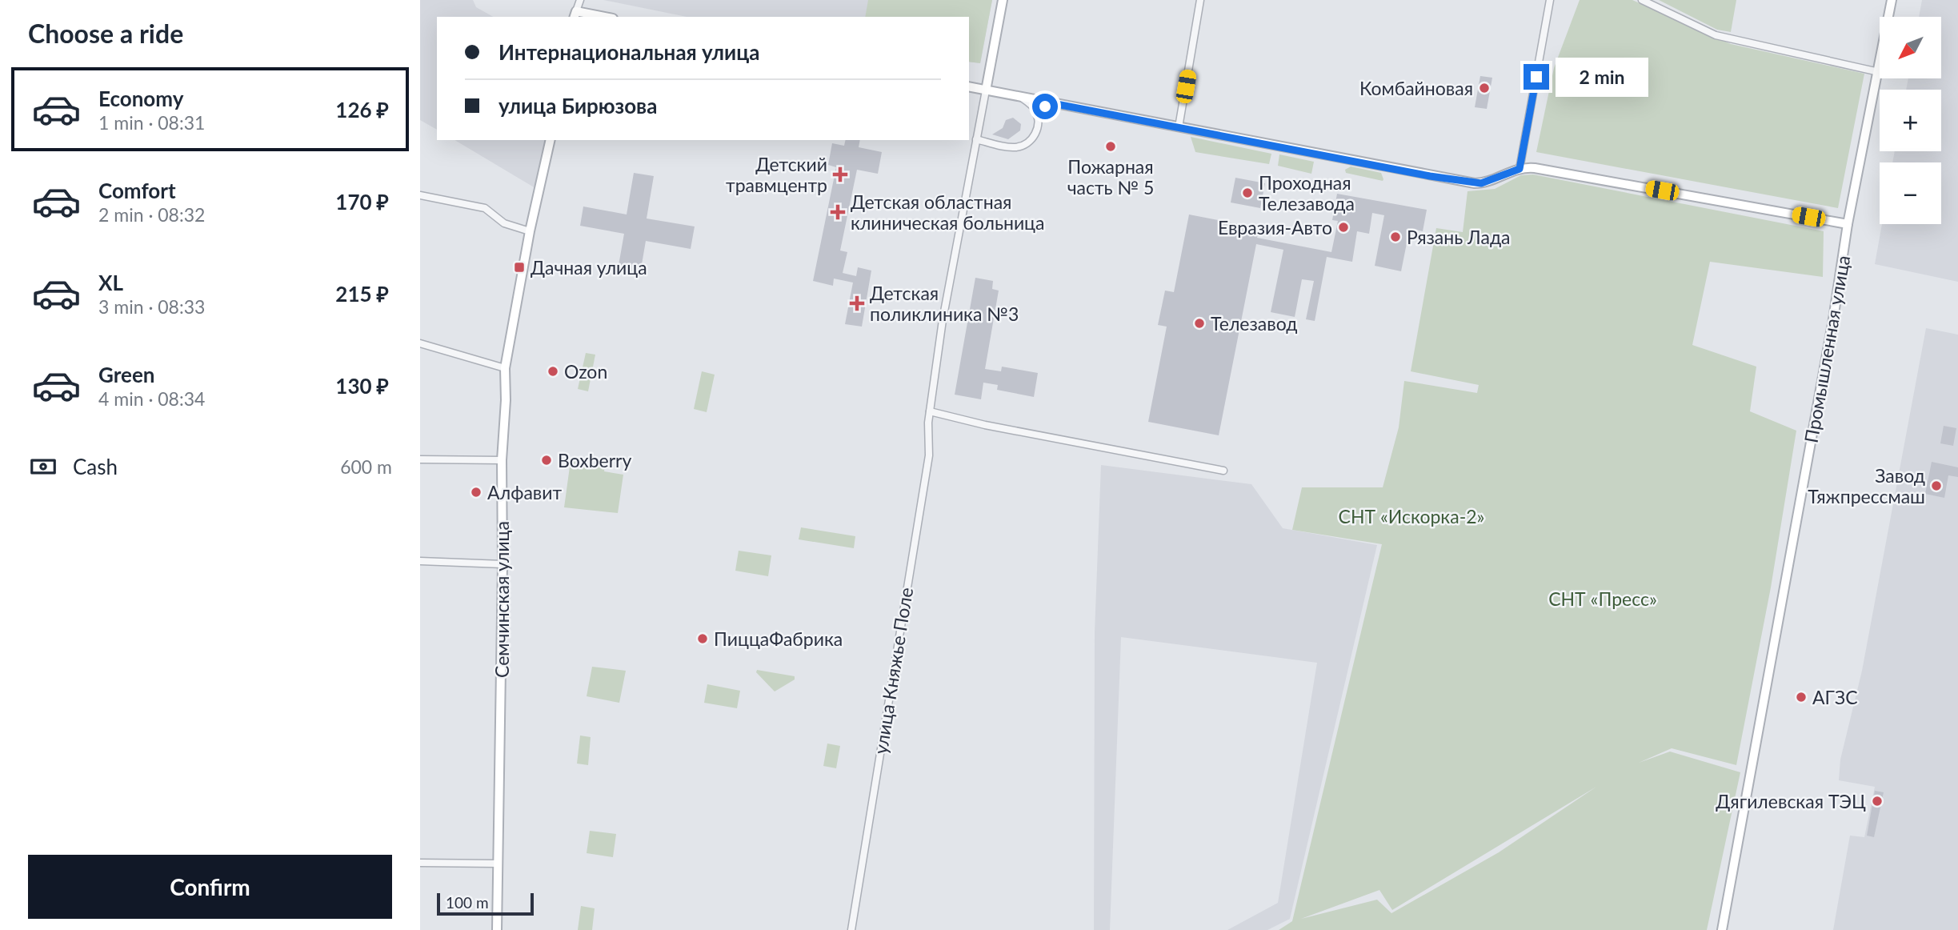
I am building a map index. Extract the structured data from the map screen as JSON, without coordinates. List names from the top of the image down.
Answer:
{
  "streets": {
    "street": ["Промышленная улица", "Семчинская улица", "улица Княжье Поле"]
  },
  "parks": ["СНТ «Искорка-2»", "СНТ «Пресс»"],
  "places": {
    "other": [
      "Комбайновая",
      "Пожарная часть № 5",
      "Проходная Телезавода",
      "Евразия-Авто",
      "Рязань Лада",
      "Телезавод",
      "Ozon",
      "Boxberry",
      "Завод Тяжпрессмаш",
      "Алфавит",
      "ПиццаФабрика",
      "АГЗС",
      "Дягилевская ТЭЦ"
    ],
    "health": ["Детский травмцентр", "Детская областная клиническая больница", "Детская поликлиника №3"],
    "transit": ["Дачная улица"]
  },
  "scale_bar": "100 m",
  "north": "bottom left",
  "page": {
    "heading": "Choose a ride",
    "map_buttons": ["+", "−"],
    "banner": ["Интернациональная улица", "улица Бирюзова"],
    "bubble": "2 min",
    "list": [
      {
        "name": "Economy",
        "note": "1 min · 08:31",
        "value": "126 ₽"
      },
      {
        "name": "Comfort",
        "note": "2 min · 08:32",
        "value": "170 ₽"
      },
      {
        "name": "XL",
        "note": "3 min · 08:33",
        "value": "215 ₽"
      },
      {
        "name": "Green",
        "note": "4 min · 08:34",
        "value": "130 ₽"
      }
    ],
    "pay": ["Cash", "600 m"],
    "buttons": "Confirm",
    "scale": "100 m"
  }
}
